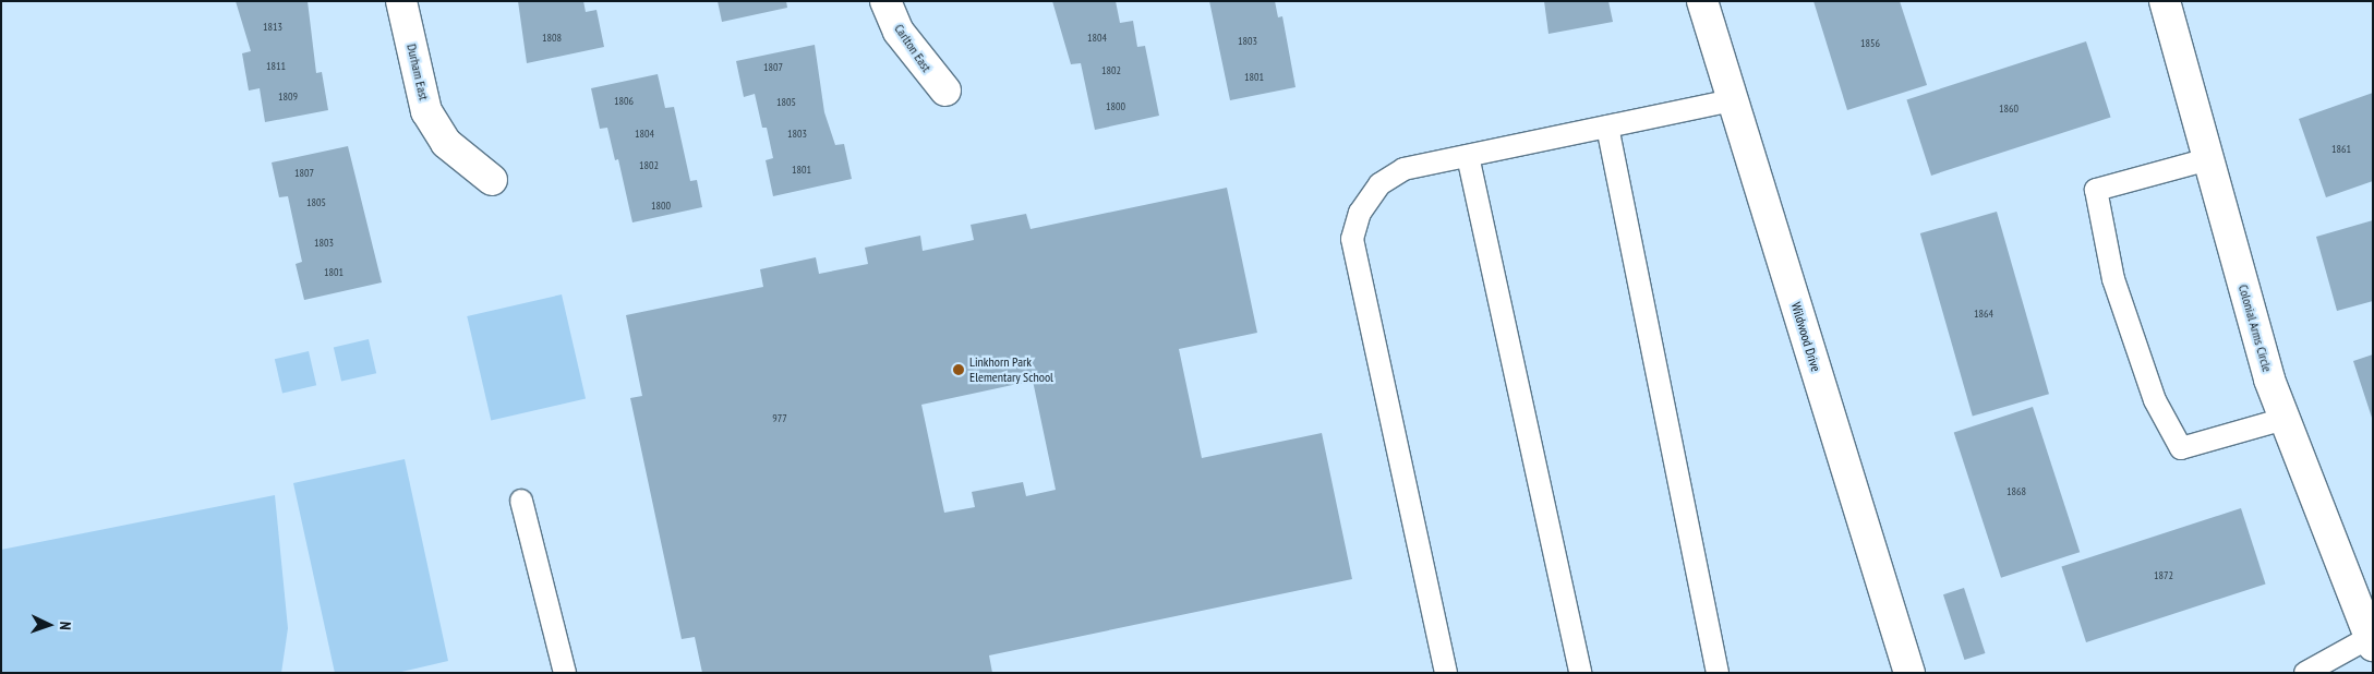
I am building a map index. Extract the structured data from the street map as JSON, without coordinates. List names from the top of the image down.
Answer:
{
  "streets": {
    "street": [
      "Carlton East",
      "Durham East",
      "Colonial Arms Circle",
      "Wildwood Drive"
    ]
  },
  "places": ["Linkhorn Park Elementary School"],
  "house_numbers": [
    "1813",
    "1808",
    "1804",
    "1803",
    "1856",
    "1811",
    "1807",
    "1802",
    "1801",
    "1809",
    "1806",
    "1805",
    "1800",
    "1860",
    "1804",
    "1803",
    "1861",
    "1802",
    "1801",
    "1807",
    "1805",
    "1800",
    "1803",
    "1801",
    "1864",
    "977",
    "1868",
    "1872"
  ],
  "north": "right"
}
